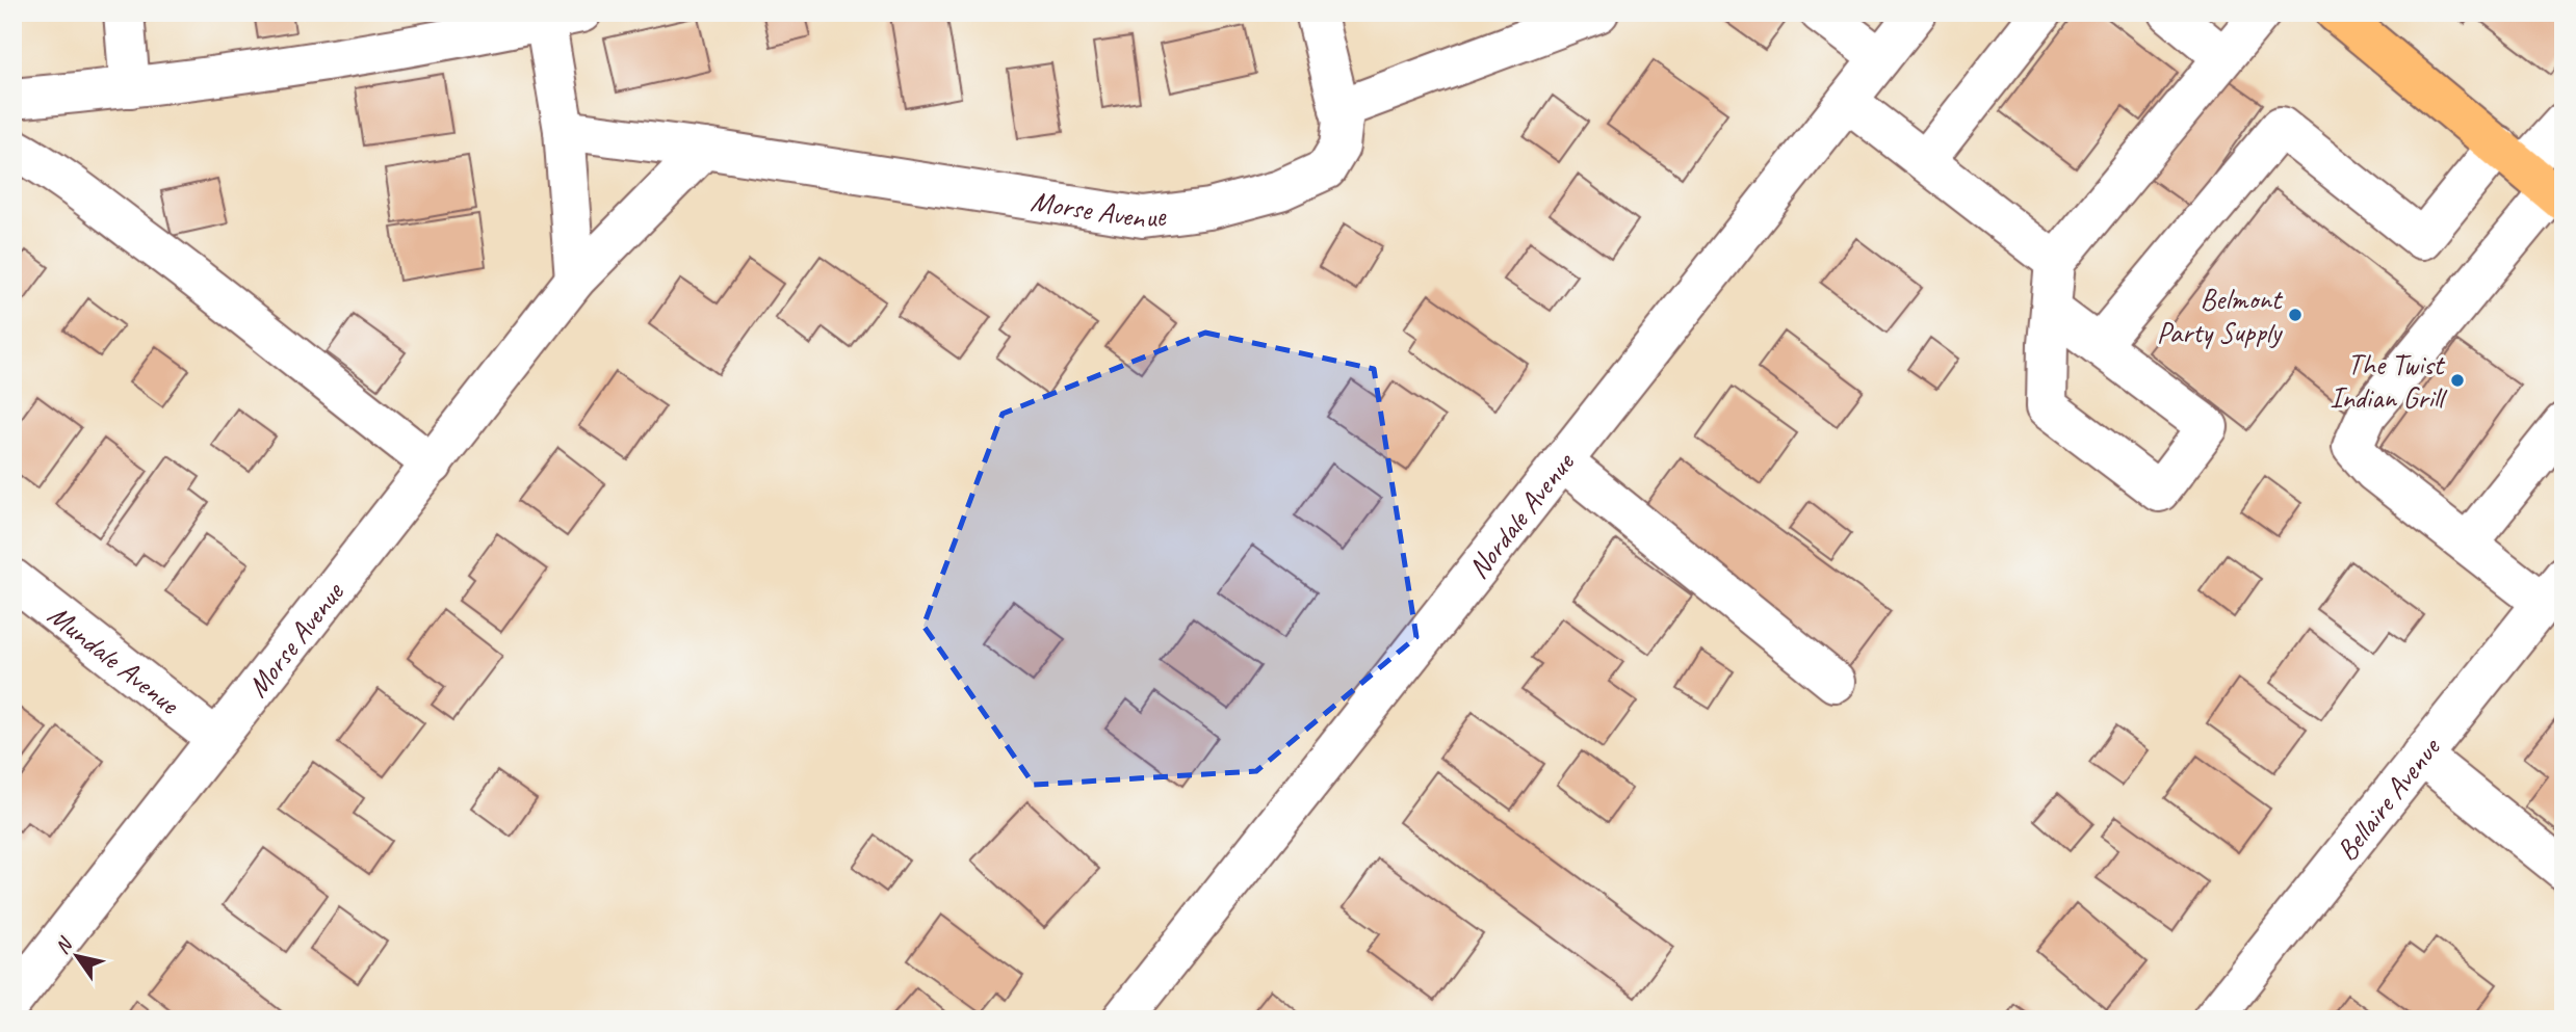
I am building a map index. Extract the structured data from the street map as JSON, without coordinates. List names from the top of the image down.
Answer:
{
  "streets": {
    "street": [
      "Morse Avenue",
      "Nordale Avenue",
      "Mundale Avenue",
      "Bellaire Avenue"
    ]
  },
  "crossings": [
    ["Morse Avenue", "Mundale Avenue"]
  ],
  "places": ["Belmont Party Supply", "The Twist Indian Grill"],
  "north": "top left"
}
